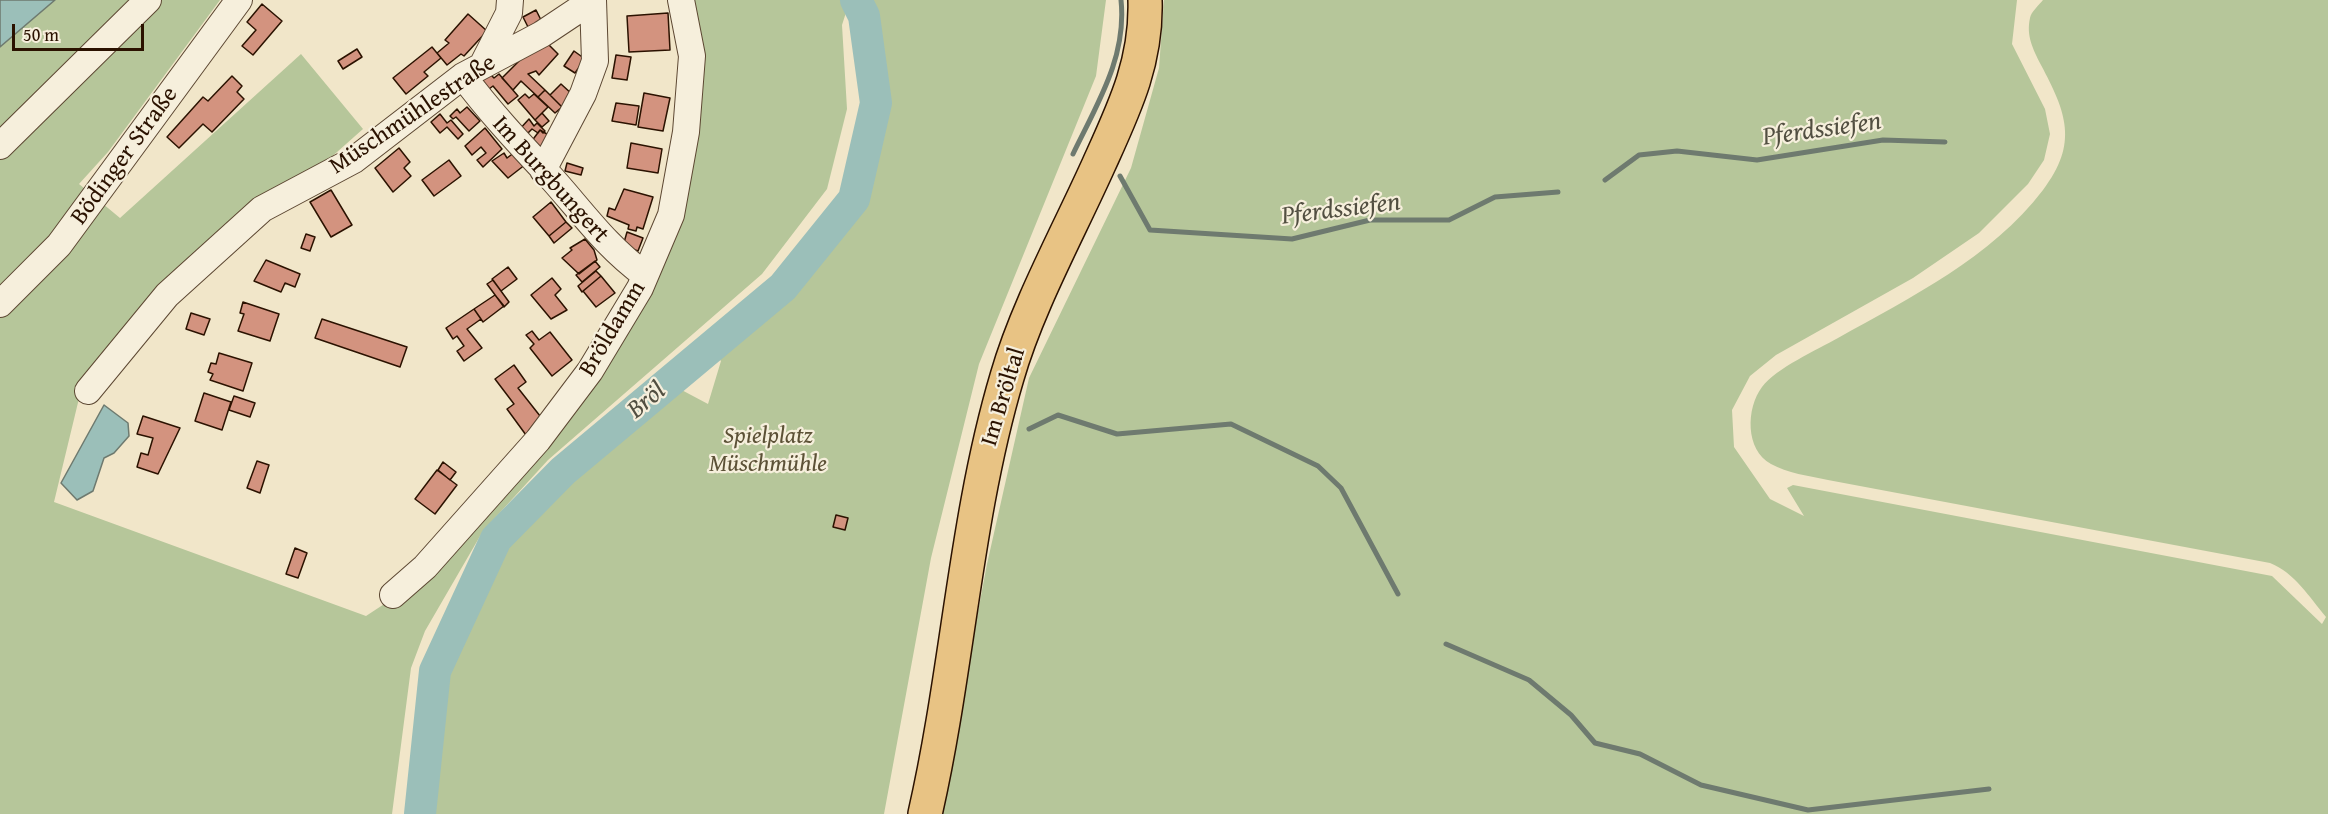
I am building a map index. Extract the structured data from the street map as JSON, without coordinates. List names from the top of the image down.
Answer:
{
  "streets": {
    "main road": ["Im Bröltal"],
    "street": [
      "Müschmühlestraße",
      "Bödinger Straße",
      "Im Burgbungert",
      "Bröldamm"
    ]
  },
  "crossings": [
    ["Müschmühlestraße", "Im Burgbungert"],
    ["Im Burgbungert", "Bröldamm"]
  ],
  "water": ["Pferdssiefen", "Bröl"],
  "parks": ["Spielplatz Müschmühle"],
  "scale_bar": "50 m"
}
